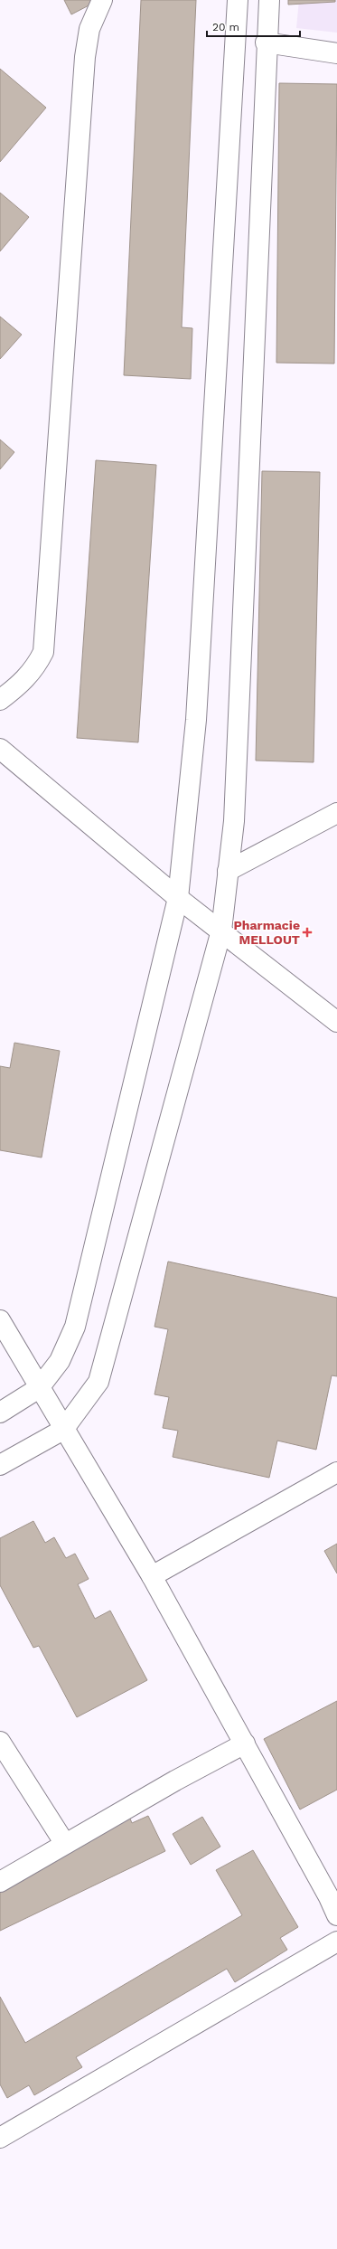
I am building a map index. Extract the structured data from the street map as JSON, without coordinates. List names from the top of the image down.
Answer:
{
  "places": {
    "health": ["Pharmacie MELLOUT"]
  },
  "scale_bar": "20 m"
}
